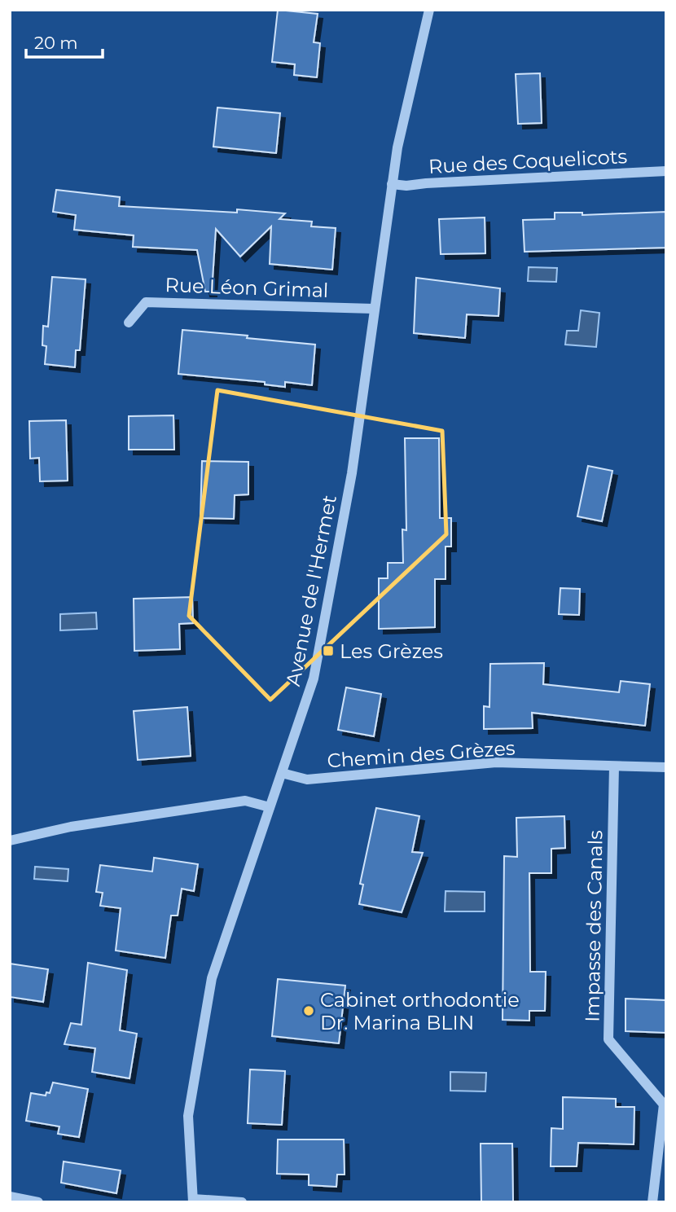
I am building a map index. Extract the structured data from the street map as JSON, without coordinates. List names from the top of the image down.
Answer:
{
  "streets": {
    "street": [
      "Rue des Coquelicots",
      "Rue Léon Grimal",
      "Avenue de l'Hermet",
      "Chemin des Grèzes",
      "Impasse des Canals"
    ]
  },
  "crossings": [
    ["Rue des Coquelicots", "Avenue de l'Hermet"],
    ["Rue Léon Grimal", "Avenue de l'Hermet"],
    ["Avenue de l'Hermet", "Chemin des Grèzes"],
    ["Chemin des Grèzes", "Impasse des Canals"]
  ],
  "places": {
    "transit": ["Les Grèzes"],
    "other": ["Cabinet orthodontie Dr. Marina BLIN"]
  },
  "scale_bar": "20 m"
}
